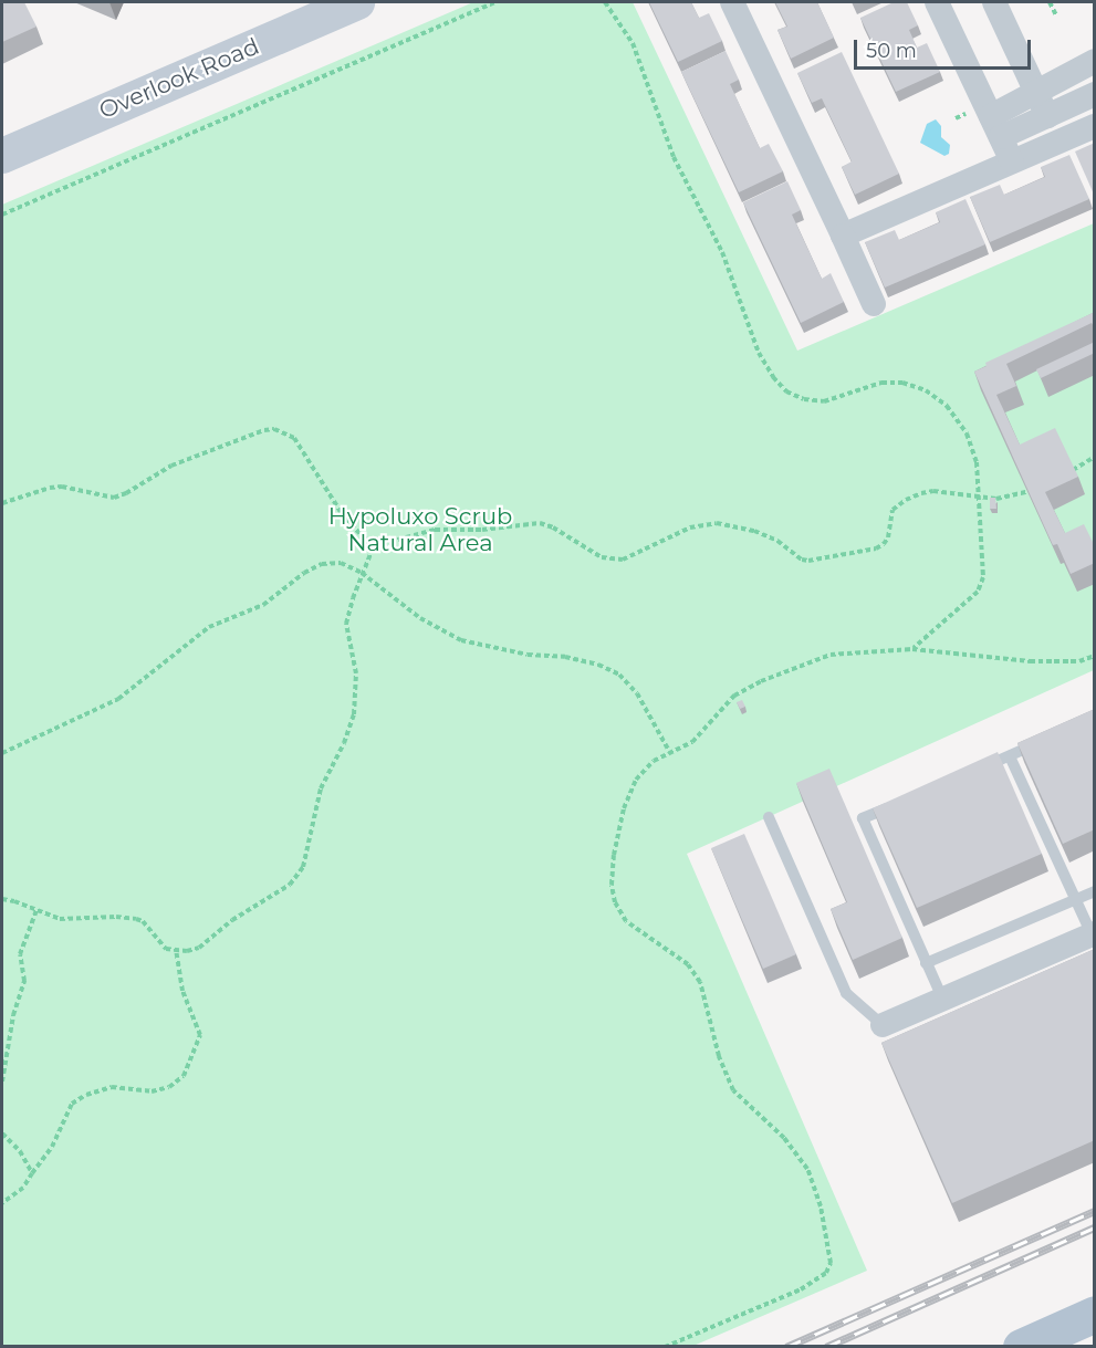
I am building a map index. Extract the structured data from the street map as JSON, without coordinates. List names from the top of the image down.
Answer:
{
  "streets": {
    "street": ["Overlook Road"]
  },
  "parks": ["Hypoluxo Scrub Natural Area"],
  "scale_bar": "50 m"
}
